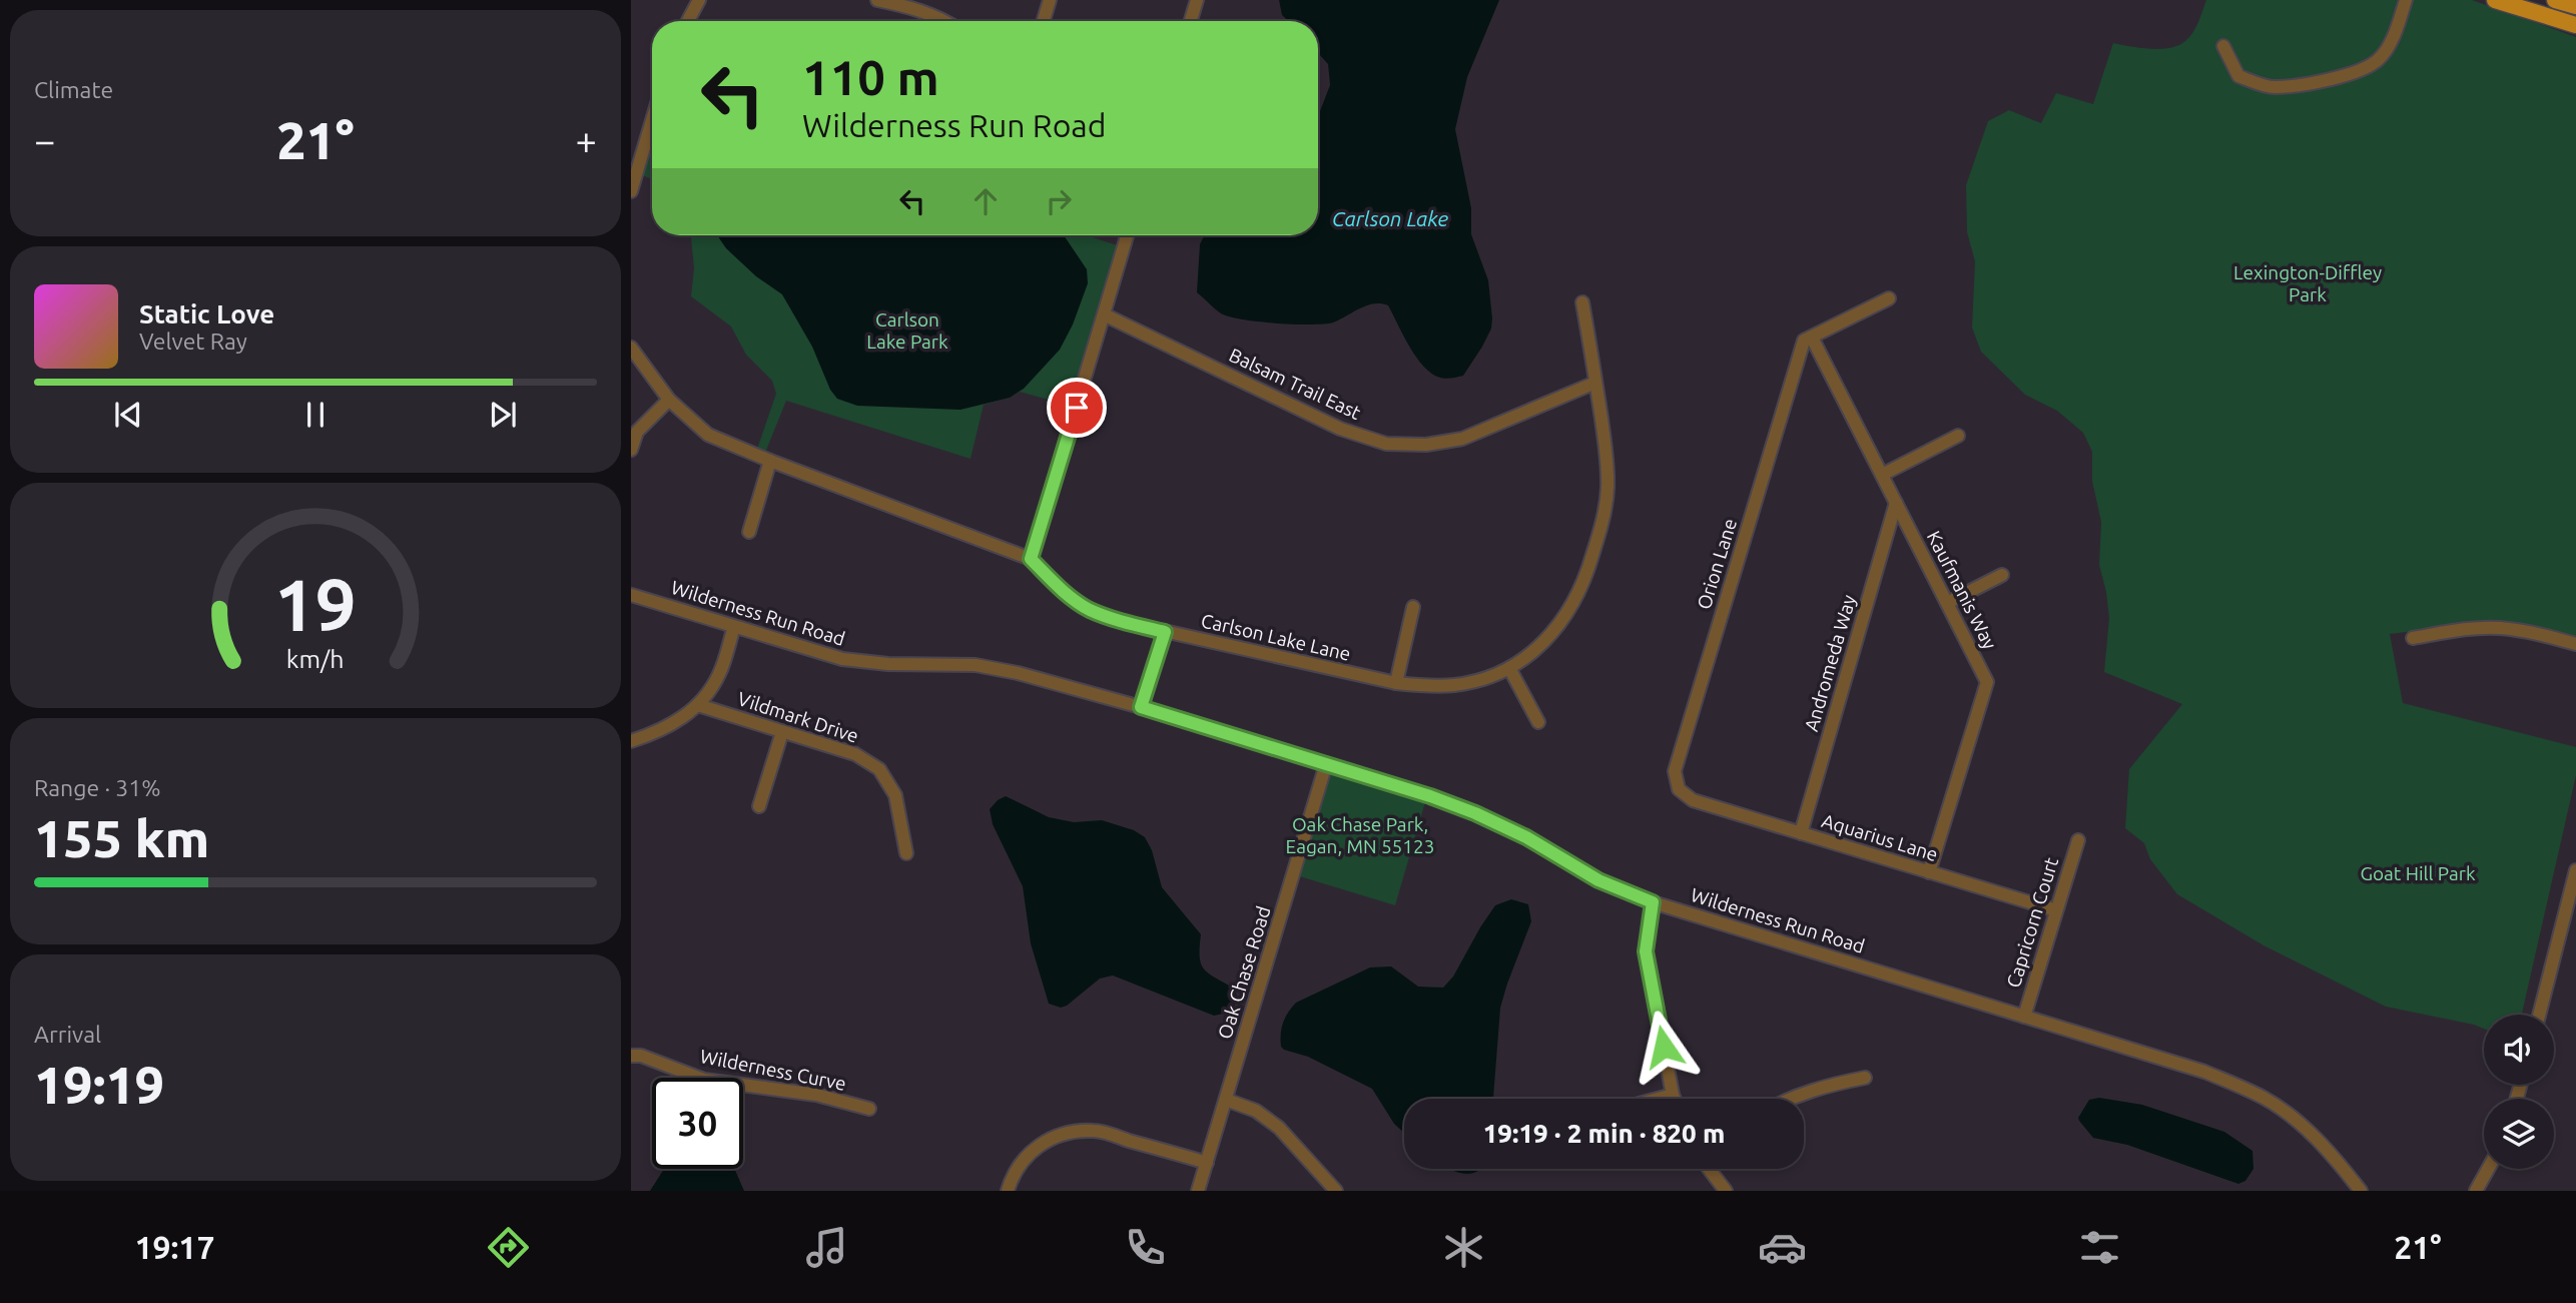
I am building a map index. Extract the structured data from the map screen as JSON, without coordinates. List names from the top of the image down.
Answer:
{
  "streets": {
    "street": [
      "Balsam Trail East",
      "Orion Lane",
      "Kaufmanis Way",
      "Wilderness Run Road",
      "Carlson Lake Lane",
      "Andromeda Way",
      "Vildmark Drive",
      "Aquarius Lane",
      "Capricorn Court",
      "Oak Chase Road",
      "Wilderness Curve"
    ]
  },
  "crossings": [
    ["Balsam Trail East", "Carlson Lake Lane"],
    ["Orion Lane", "Kaufmanis Way"],
    ["Orion Lane", "Aquarius Lane"],
    ["Kaufmanis Way", "Andromeda Way"],
    ["Kaufmanis Way", "Aquarius Lane"],
    ["Wilderness Run Road", "Capricorn Court"],
    ["Wilderness Run Road", "Oak Chase Road"],
    ["Andromeda Way", "Aquarius Lane"],
    ["Aquarius Lane", "Capricorn Court"]
  ],
  "water": ["Carlson Lake"],
  "parks": [
    "Lexington-Diffley Park",
    "Carlson Lake Park",
    "Oak Chase Park, Eagan, MN 55123",
    "Goat Hill Park"
  ],
  "page": {
    "tile": [
      "Climate",
      ["Range · 31%", "155 km"],
      ["Arrival", "19:19"]
    ],
    "turn": ["110 m", "Wilderness Run Road"],
    "heat": ["−", "21°", "+"],
    "song": ["Static Love", "Velvet Ray"],
    "limit": "30",
    "trip": "19:19 · 2 min · 820 m",
    "tabs": ["19:17", "21°"],
    "gauge": ["19", "km/h"]
  }
}
